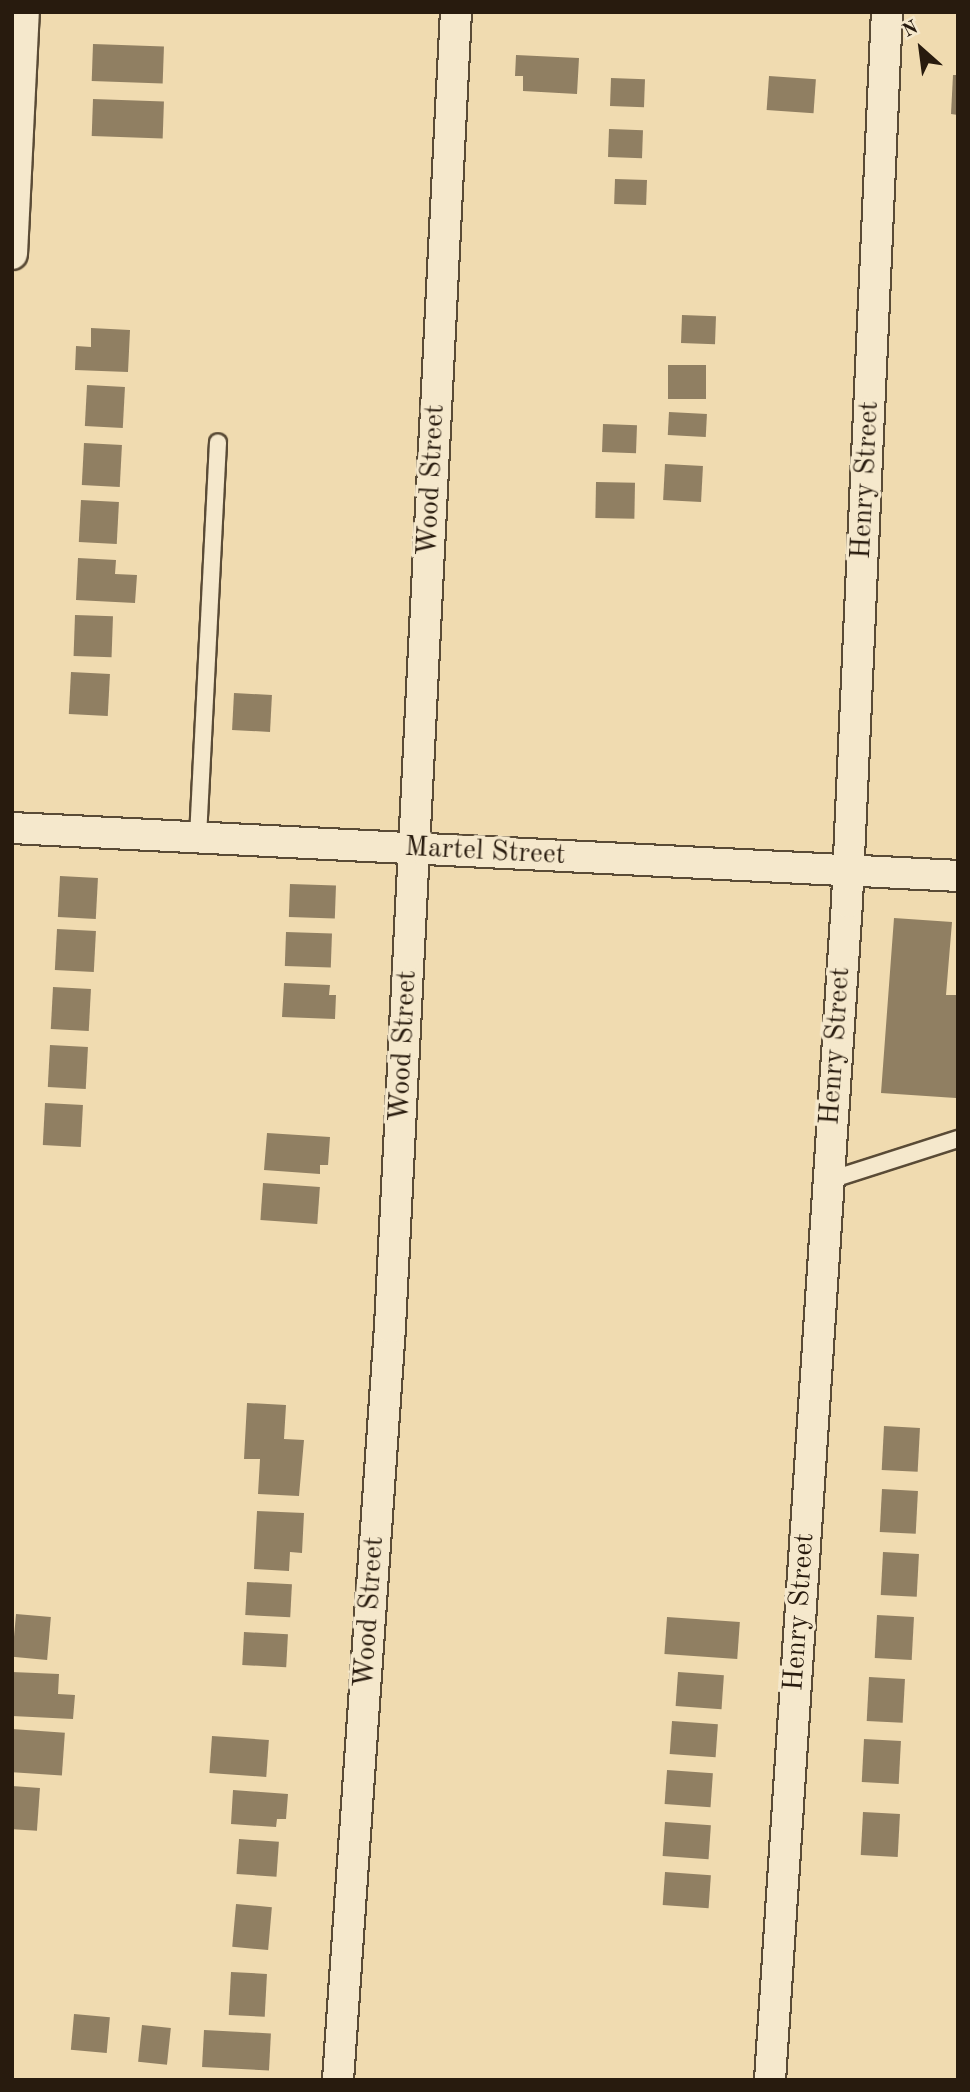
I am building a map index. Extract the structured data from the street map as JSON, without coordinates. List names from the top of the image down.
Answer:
{
  "streets": {
    "street": ["Wood Street", "Henry Street", "Martel Street"]
  },
  "crossings": [
    ["Wood Street", "Martel Street"],
    ["Henry Street", "Martel Street"]
  ],
  "north": "top left"
}
